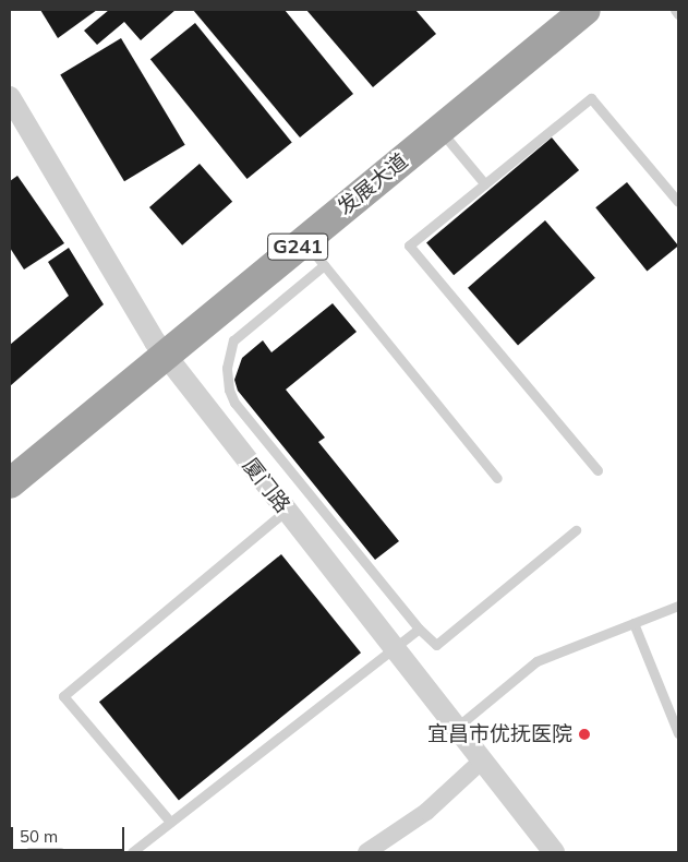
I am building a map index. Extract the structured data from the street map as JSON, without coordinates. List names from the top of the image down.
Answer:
{
  "streets": {
    "highway": ["发展大道", "G241"],
    "street": ["厦门路"]
  },
  "crossings": [
    ["发展大道", "厦门路"]
  ],
  "places": ["宜昌市优抚医院"],
  "scale_bar": "50 m"
}
